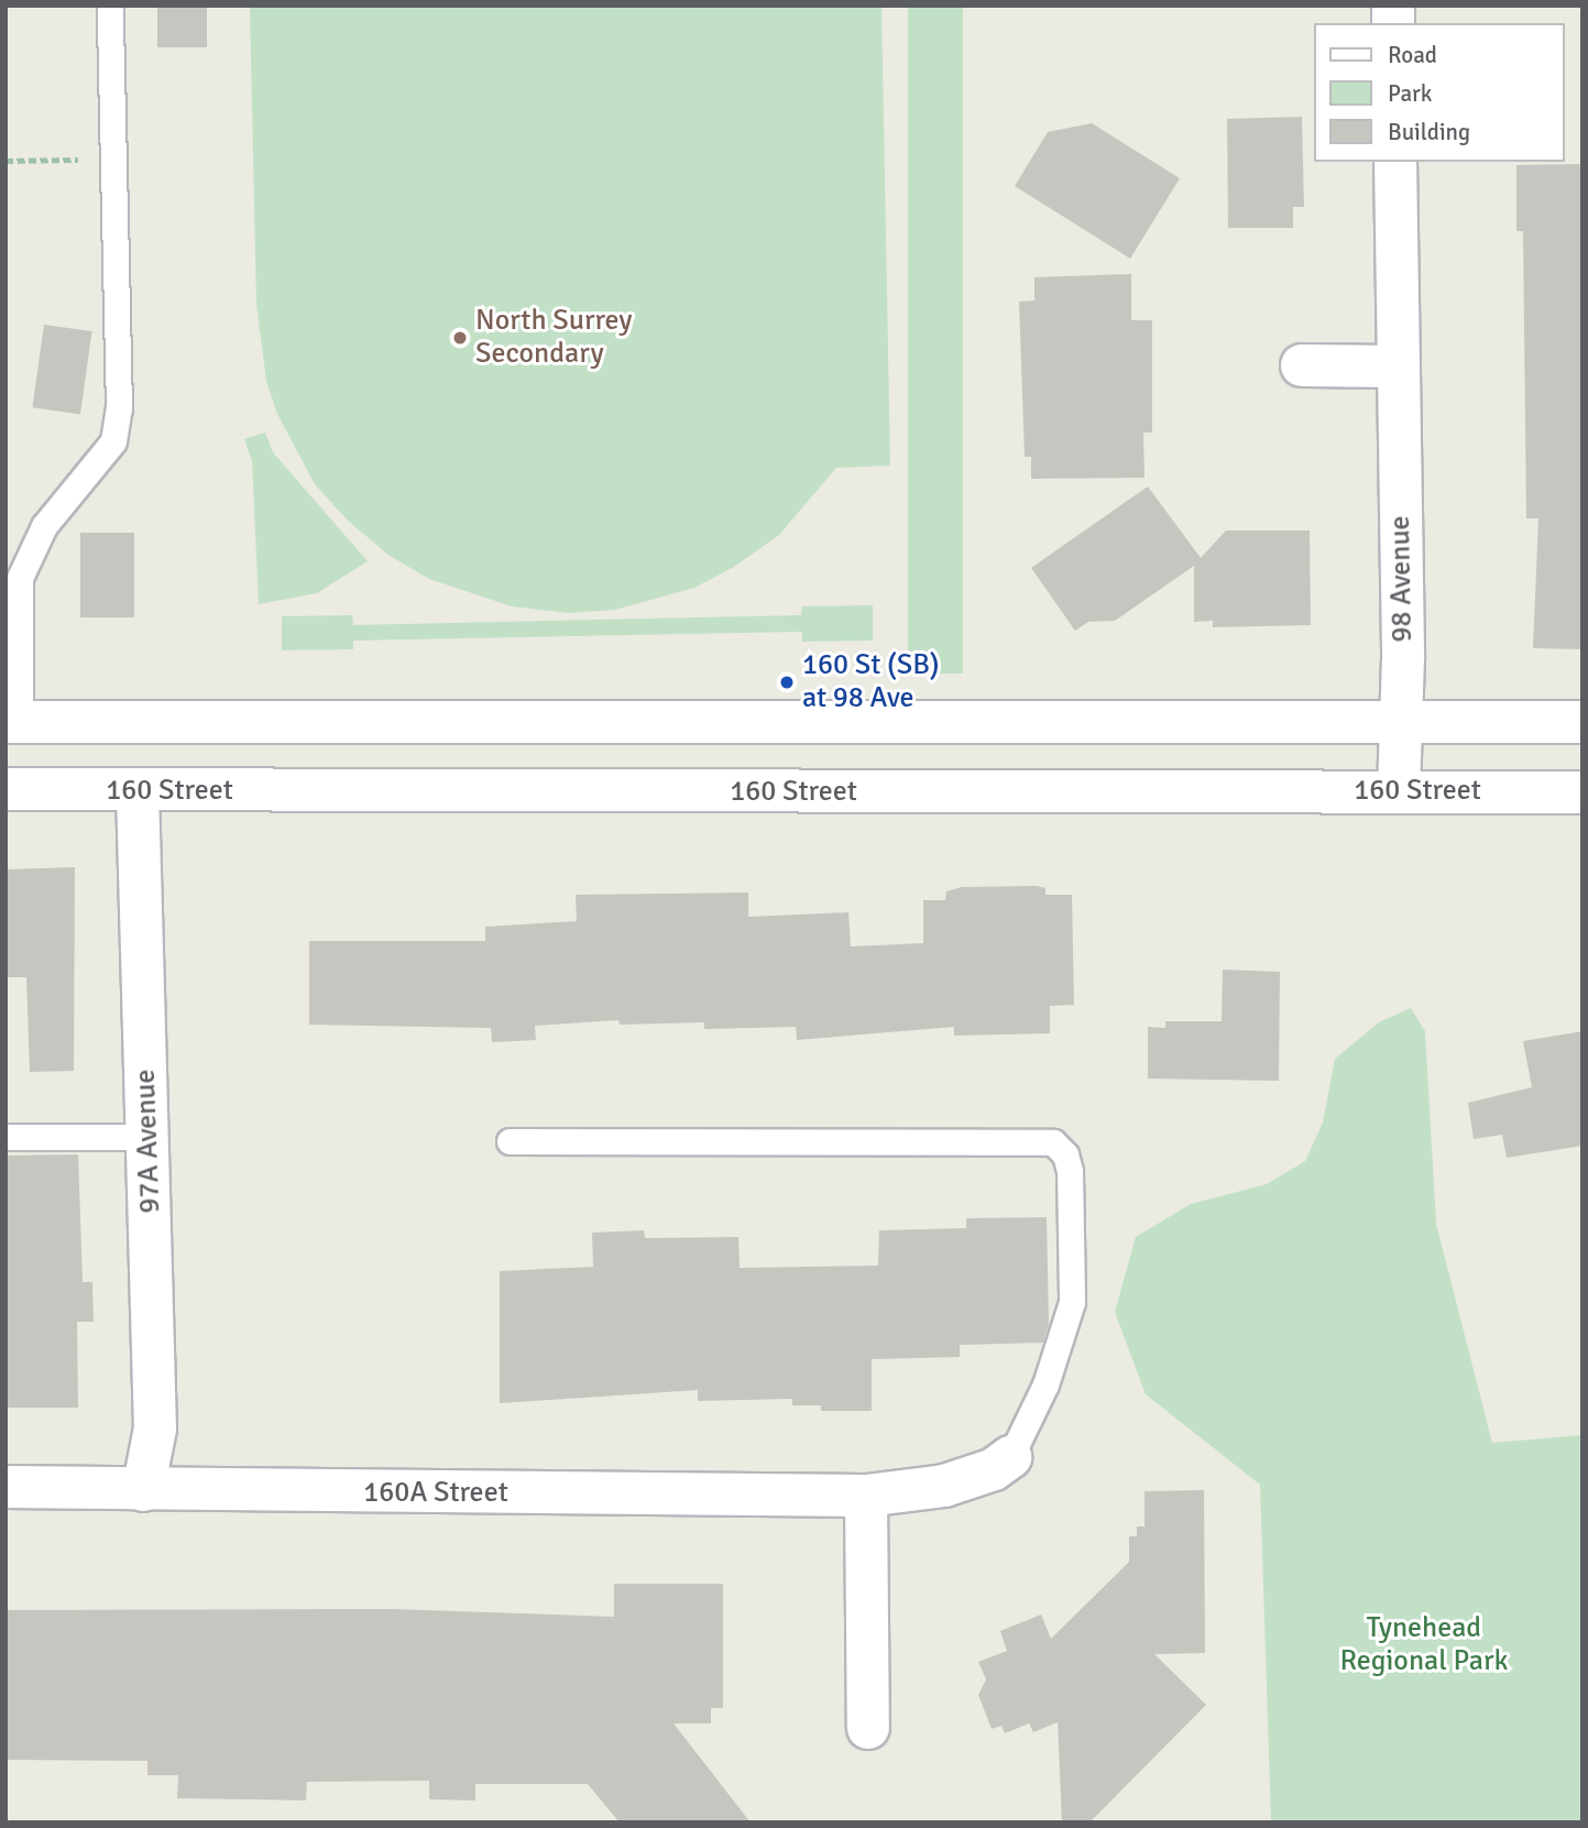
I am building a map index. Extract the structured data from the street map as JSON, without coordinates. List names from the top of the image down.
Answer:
{
  "streets": {
    "main road": [
      "98 Avenue",
      "160 Street",
      "97A Avenue",
      "160A Street"
    ]
  },
  "crossings": [
    ["98 Avenue", "160 Street"],
    ["160 Street", "97A Avenue"],
    ["97A Avenue", "160A Street"]
  ],
  "parks": ["Tynehead Regional Park"],
  "places": ["North Surrey Secondary", "160 St (SB) at 98 Ave"],
  "legend": ["Road", "Park", "Building"]
}
